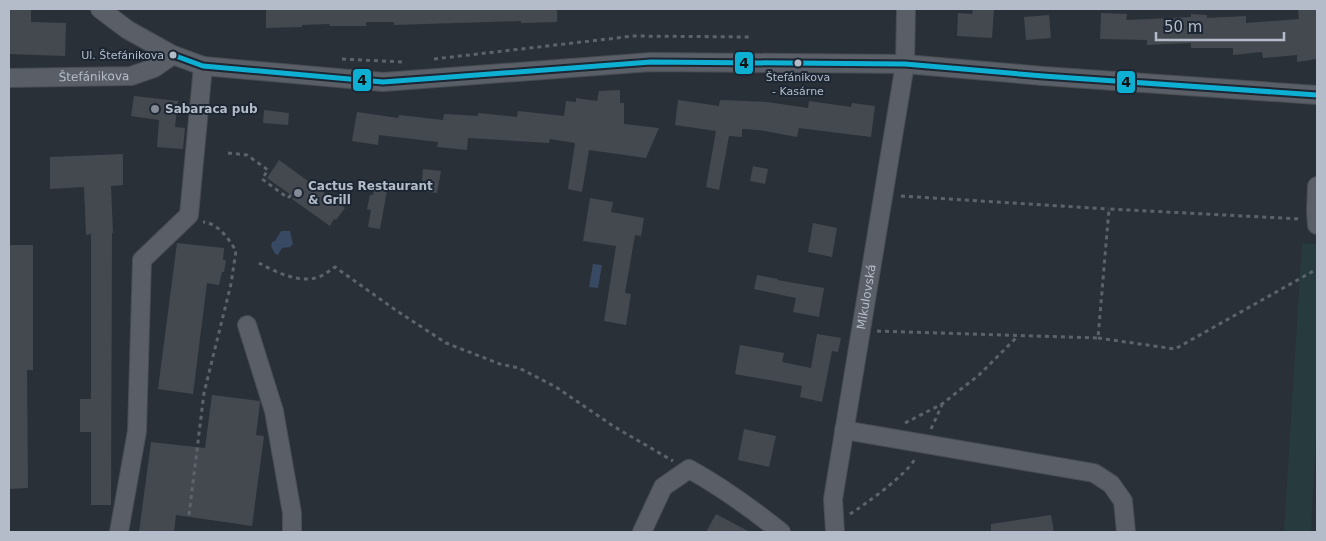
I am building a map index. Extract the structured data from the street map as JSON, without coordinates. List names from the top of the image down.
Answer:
{
  "streets": {
    "street": ["Štefánikova", "Mikulovská"]
  },
  "places": [
    "Ul. Štefánikova",
    "Štefánikova - Kasárne",
    "Sabaraca pub",
    "Cactus Restaurant & Grill"
  ],
  "lines": ["transit line 4"],
  "scale_bar": "50 m"
}
